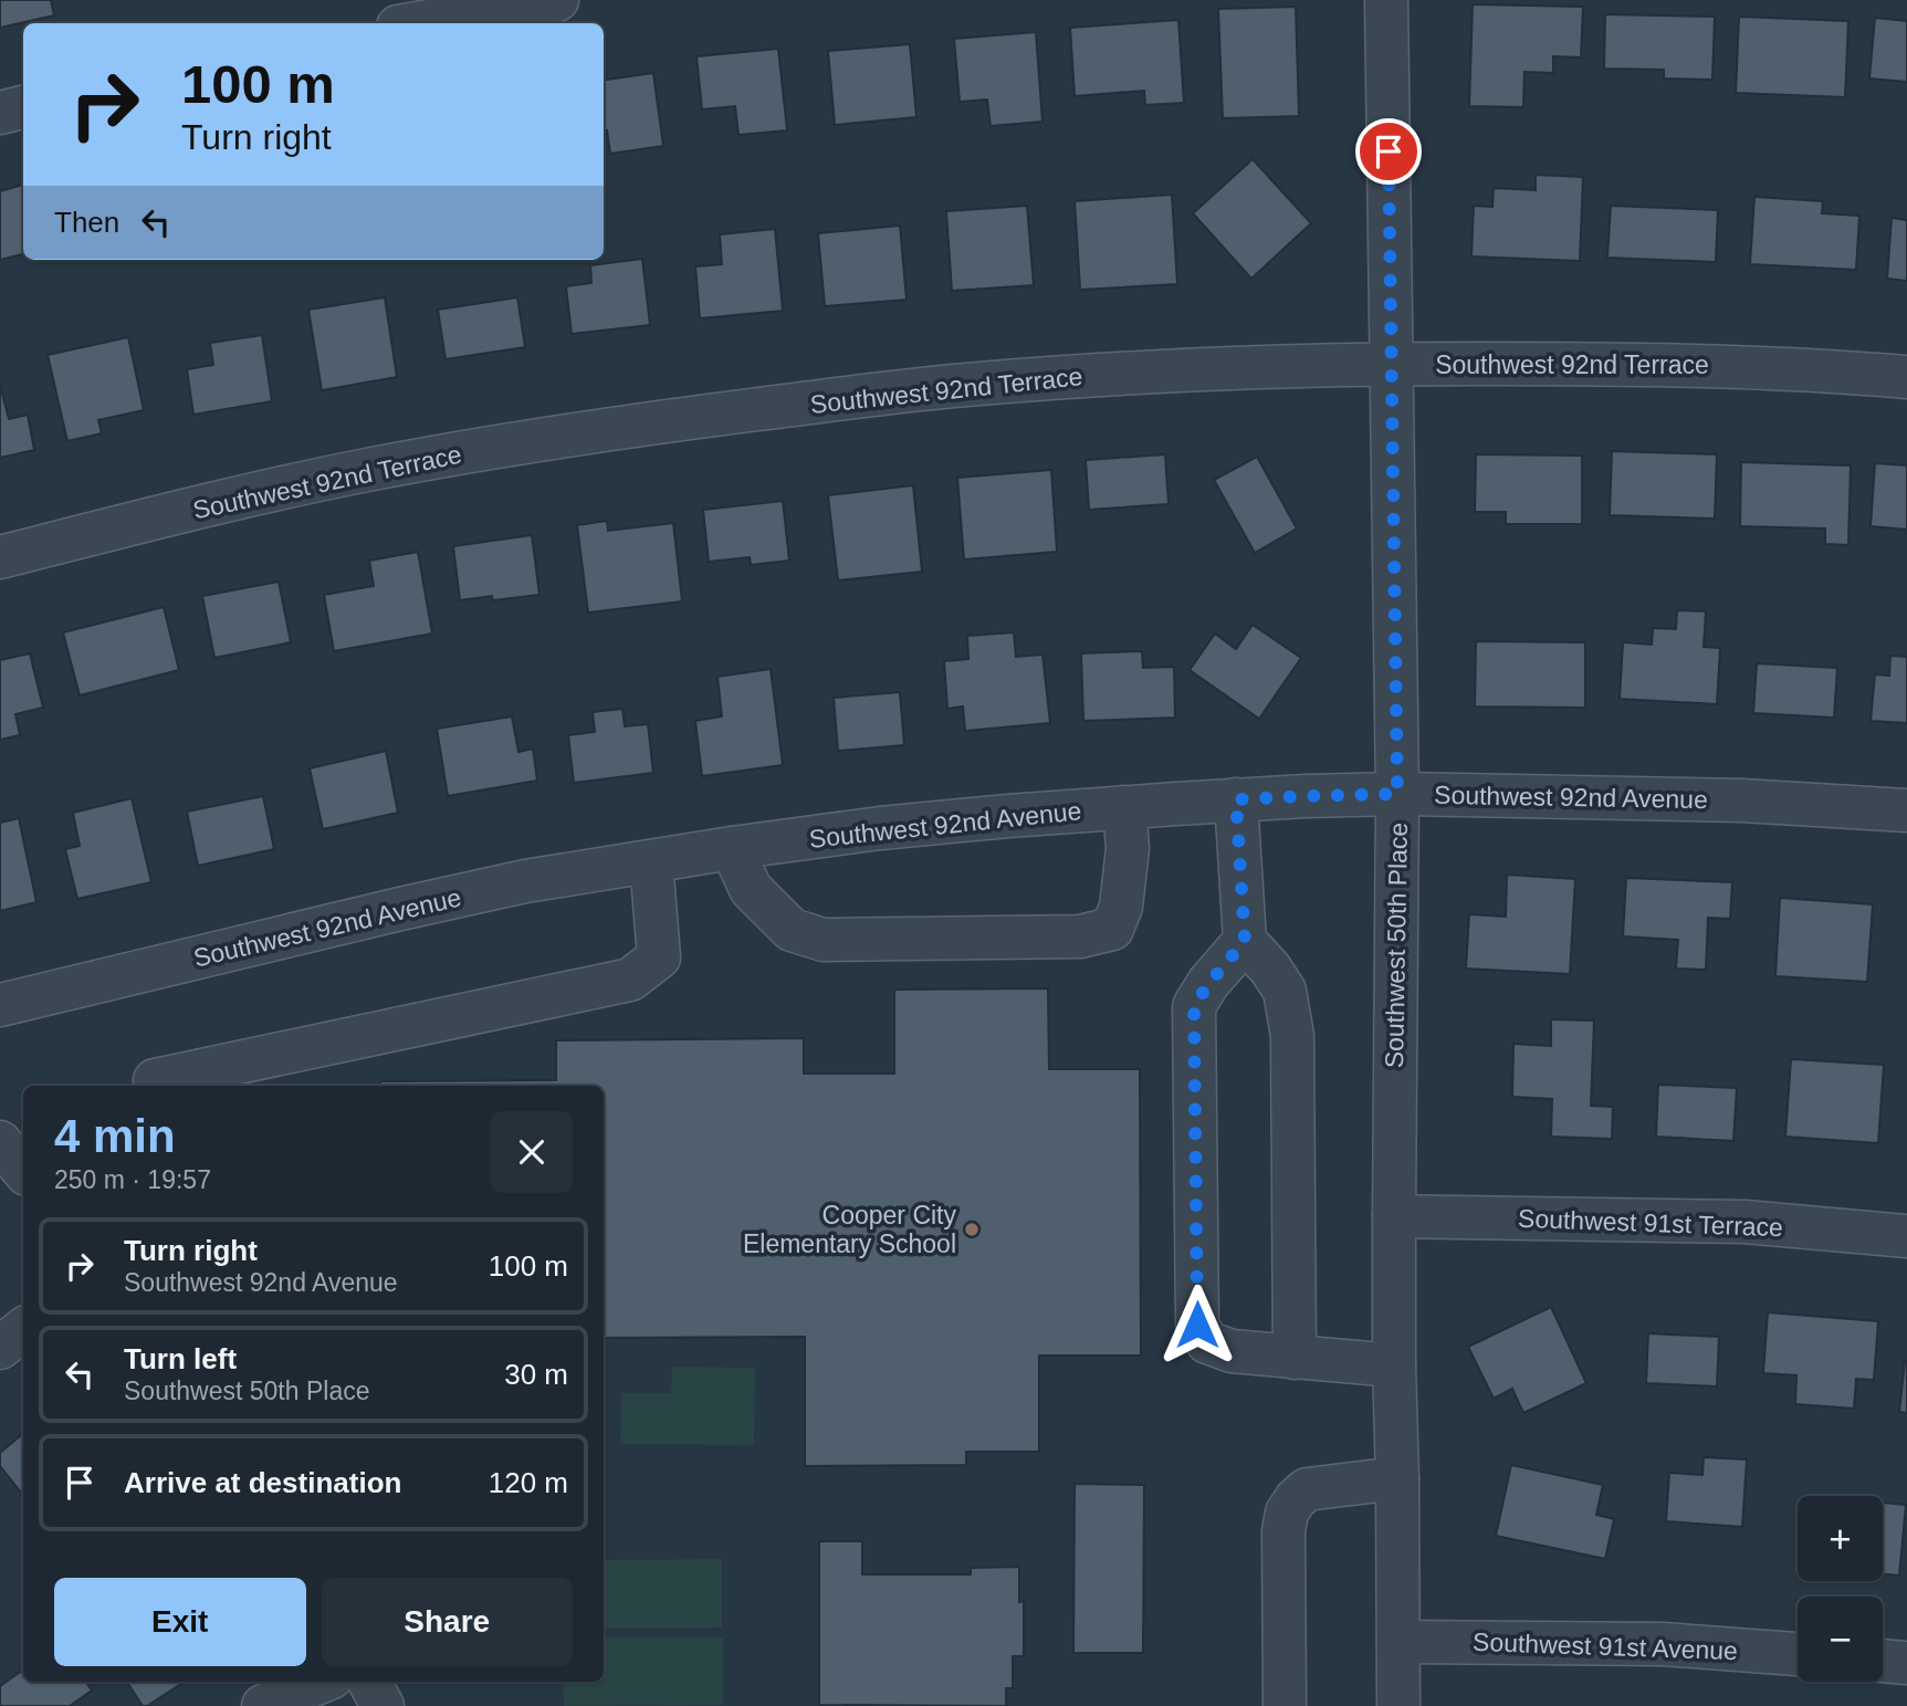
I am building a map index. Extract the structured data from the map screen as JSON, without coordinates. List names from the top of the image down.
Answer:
{
  "streets": {
    "street": [
      "Southwest 92nd Terrace",
      "Southwest 92nd Avenue",
      "Southwest 50th Place",
      "Southwest 91st Terrace",
      "Southwest 91st Avenue"
    ]
  },
  "crossings": [
    ["Southwest 92nd Terrace", "Southwest 50th Place"],
    ["Southwest 92nd Avenue", "Southwest 50th Place"],
    ["Southwest 50th Place", "Southwest 91st Terrace"],
    ["Southwest 50th Place", "Southwest 91st Avenue"]
  ],
  "places": ["Cooper City Elementary School"],
  "page": {
    "turn": ["100 m", "Turn right"],
    "then": "Then",
    "heading": ["4 min", "250 m · 19:57"],
    "list": [
      {
        "name": "Turn right",
        "note": "Southwest 92nd Avenue",
        "value": "100 m"
      },
      {
        "name": "Turn left",
        "note": "Southwest 50th Place",
        "value": "30 m"
      },
      {
        "name": "Arrive at destination",
        "value": "120 m"
      }
    ],
    "map_buttons": ["+", "−"],
    "buttons": ["Exit", "Share"]
  }
}
